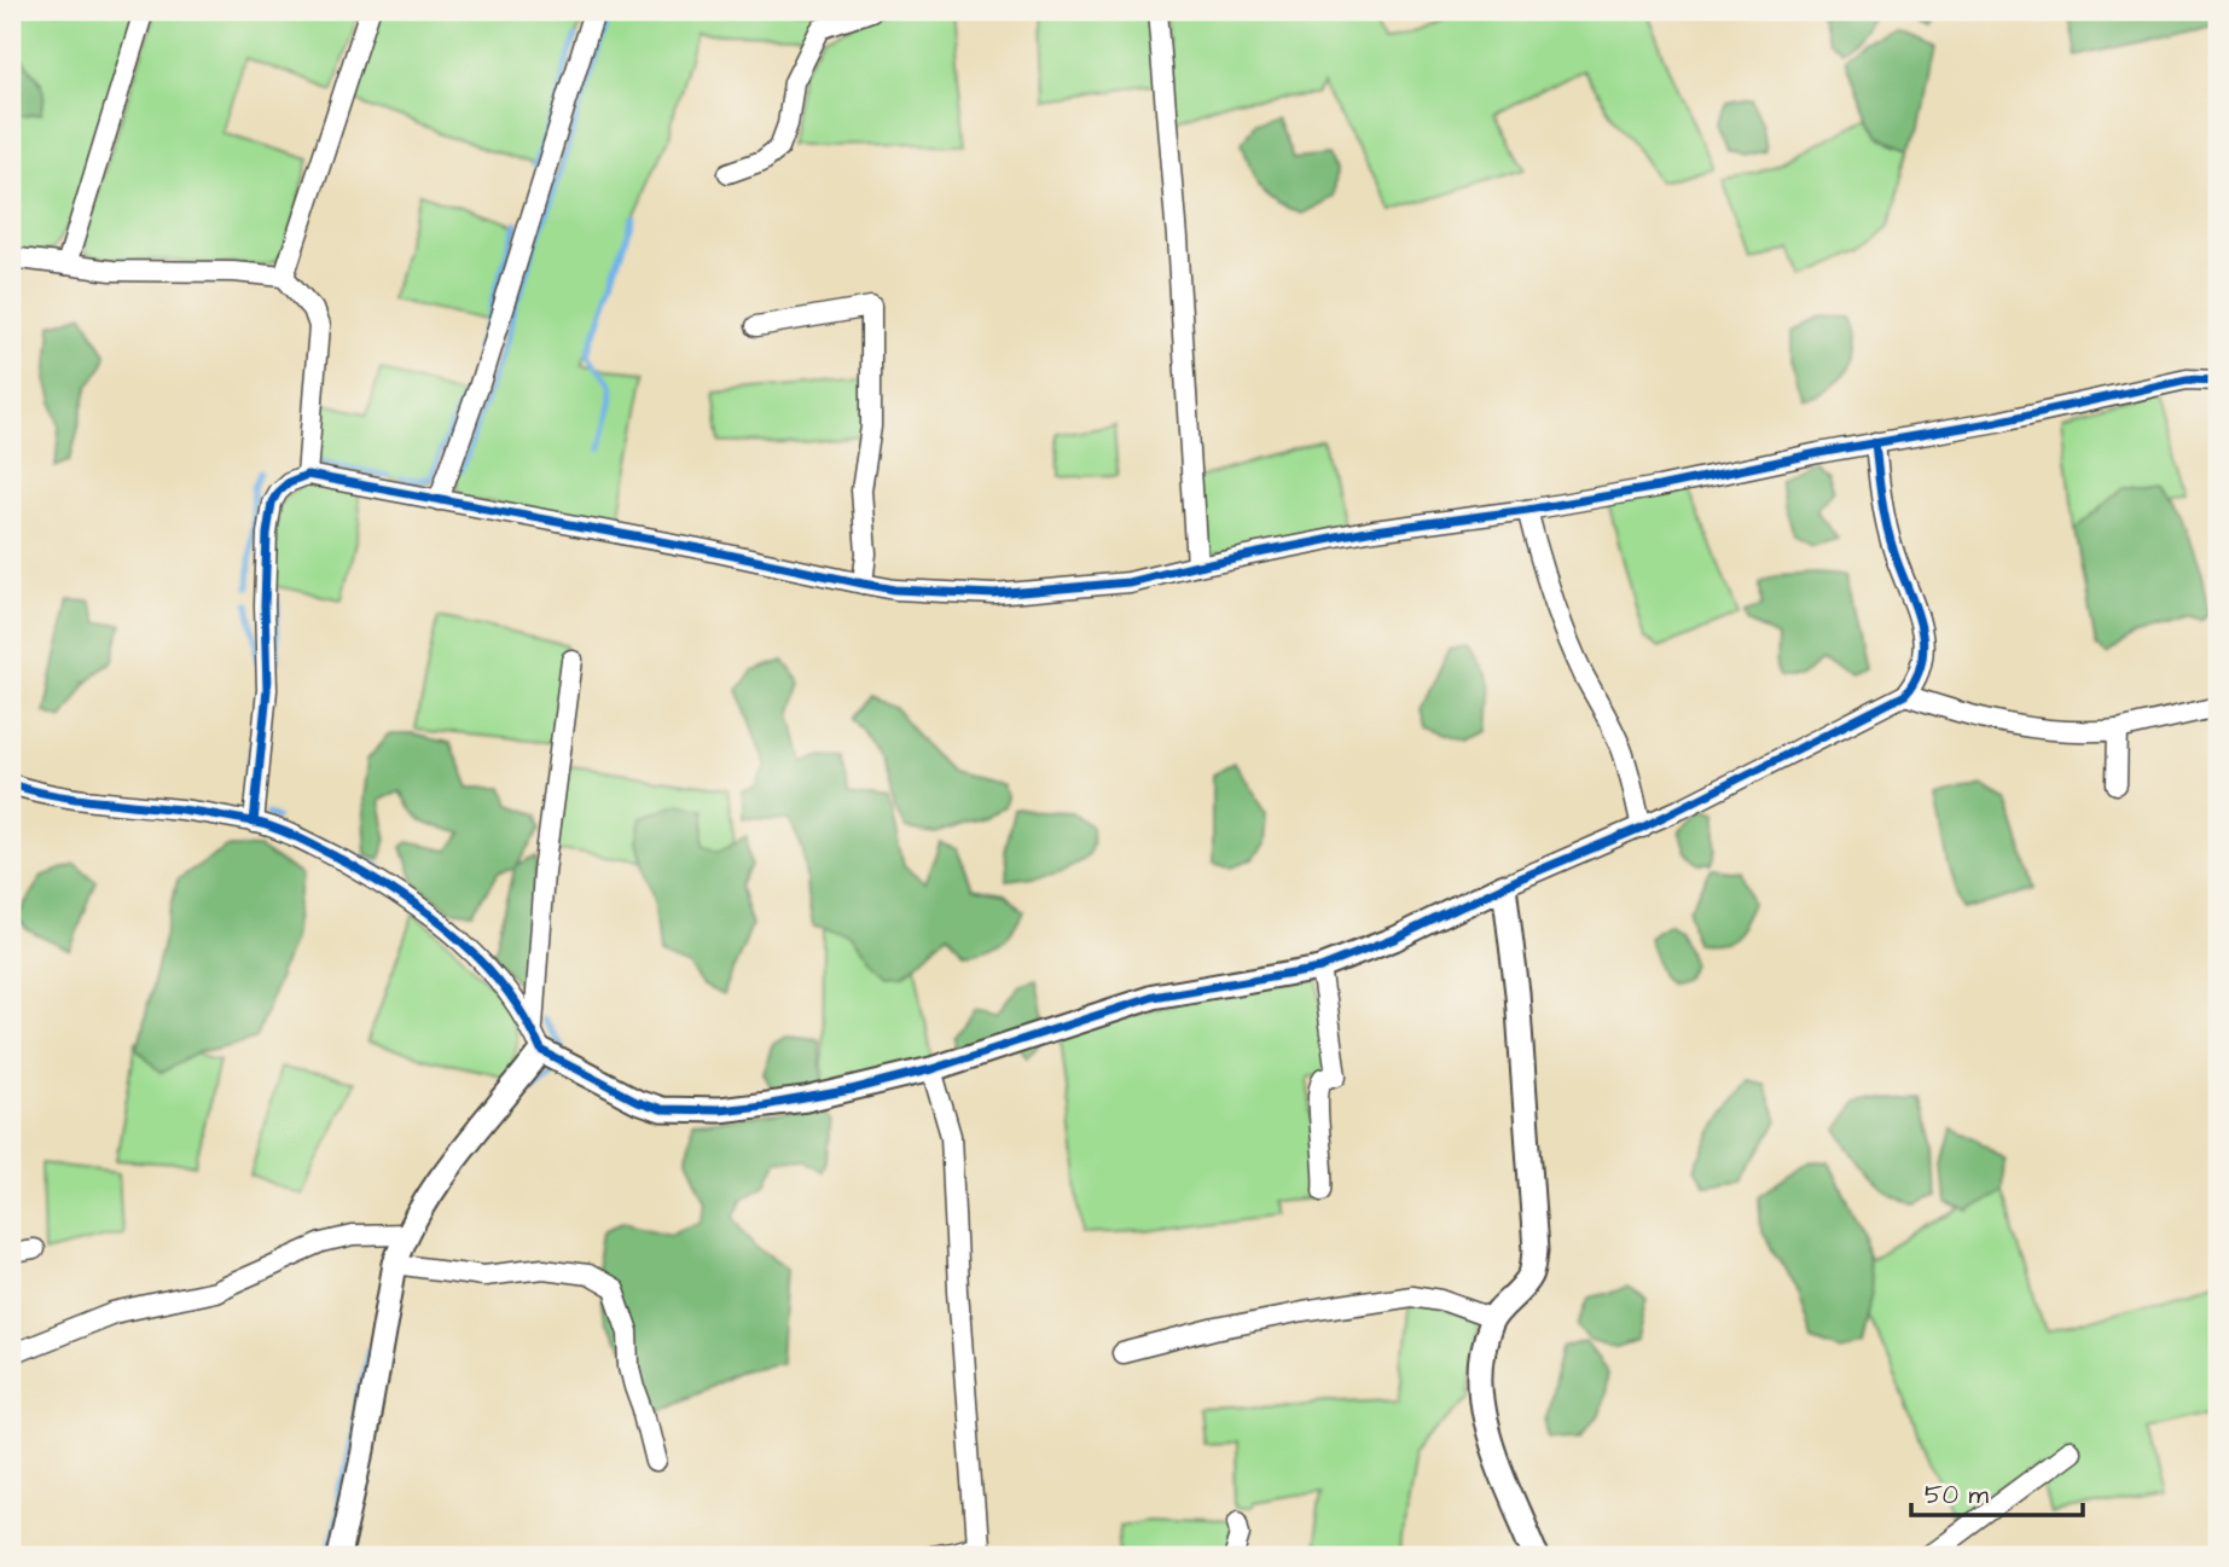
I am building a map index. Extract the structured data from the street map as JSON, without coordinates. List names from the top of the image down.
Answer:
{
  "scale_bar": "50 m"
}
